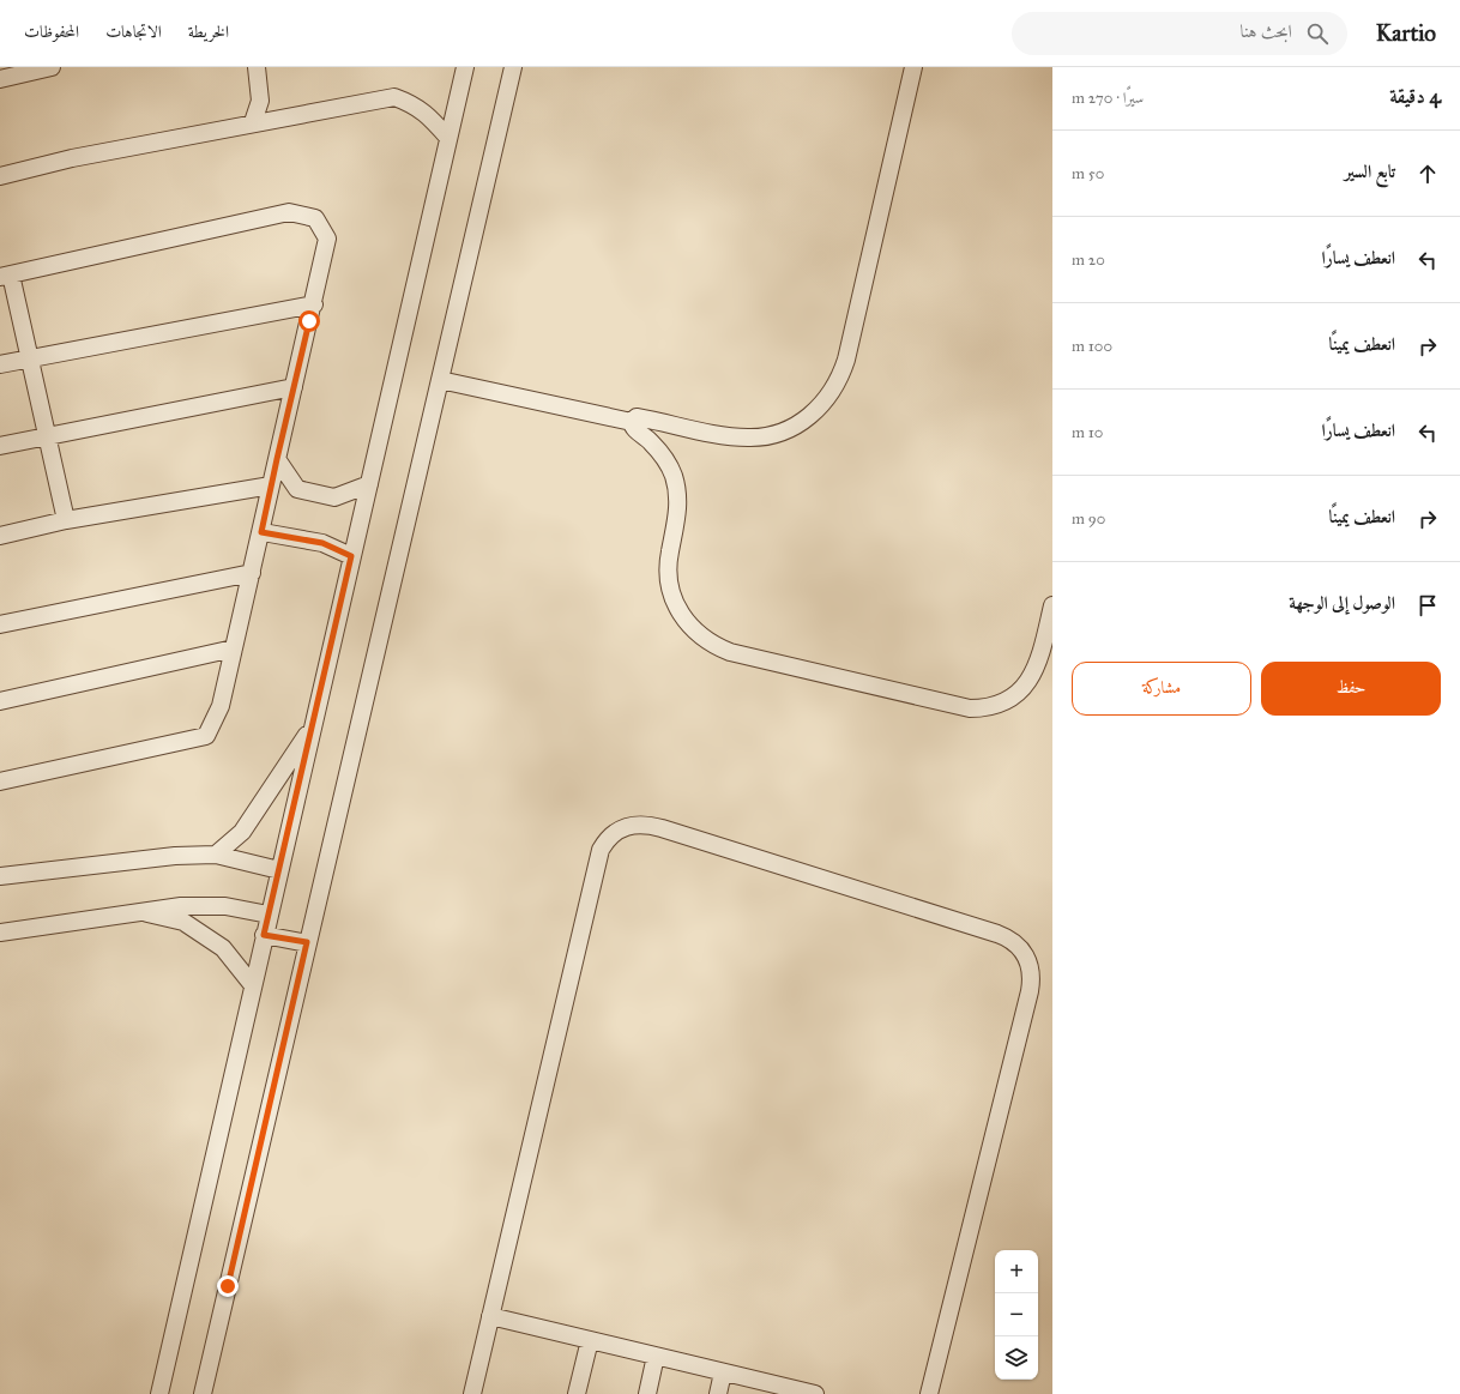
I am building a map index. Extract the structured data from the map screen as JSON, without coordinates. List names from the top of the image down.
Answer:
{
  "page": {
    "header": "Kartio",
    "search": "ابحث هنا",
    "nav": ["الخريطة", "الاتجاهات", "المحفوظات"],
    "heading": ["4 دقيقة", "سيرًا · 270 m"],
    "list": [
      ["تابع السير", "50 m"],
      ["انعطف يسارًا", "20 m"],
      ["انعطف يمينًا", "100 m"],
      ["انعطف يسارًا", "10 m"],
      ["انعطف يمينًا", "90 m"],
      "الوصول إلى الوجهة"
    ],
    "buttons": ["حفظ", "مشاركة"],
    "map_buttons": ["+", "−"]
  }
}
